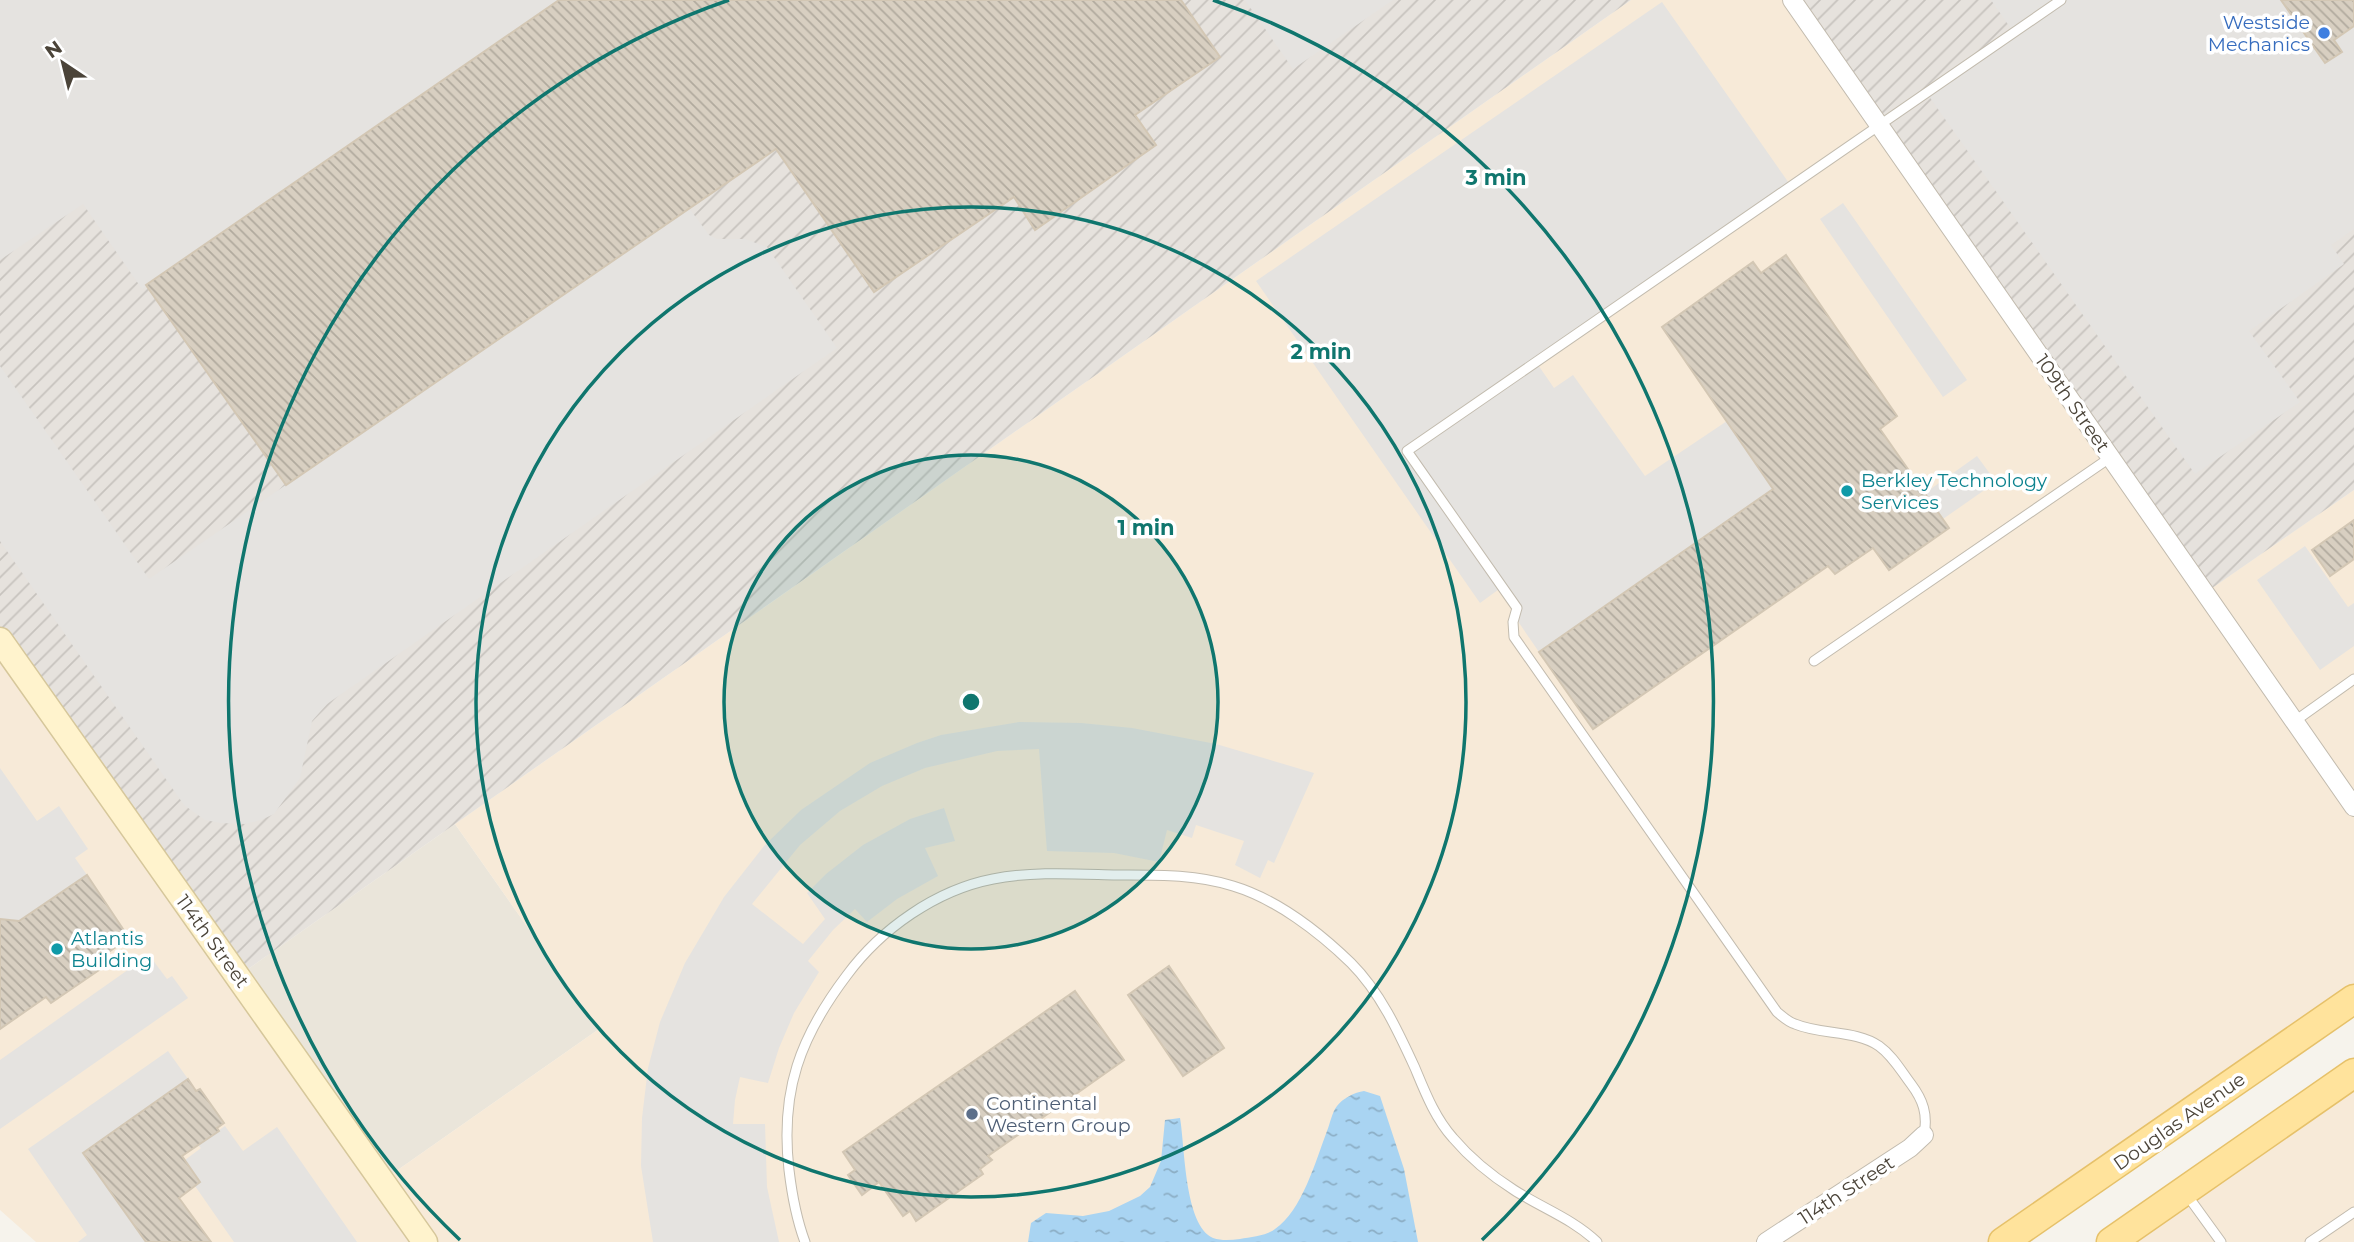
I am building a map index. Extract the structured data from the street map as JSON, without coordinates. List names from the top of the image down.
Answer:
{
  "streets": {
    "main road": ["Douglas Avenue"],
    "street": ["109th Street", "114th Street"]
  },
  "places": [
    "Westside Mechanics",
    "Berkley Technology Services",
    "Atlantis Building",
    "Continental Western Group"
  ],
  "north": "top left",
  "rings": ["3 min", "2 min", "1 min"]
}
